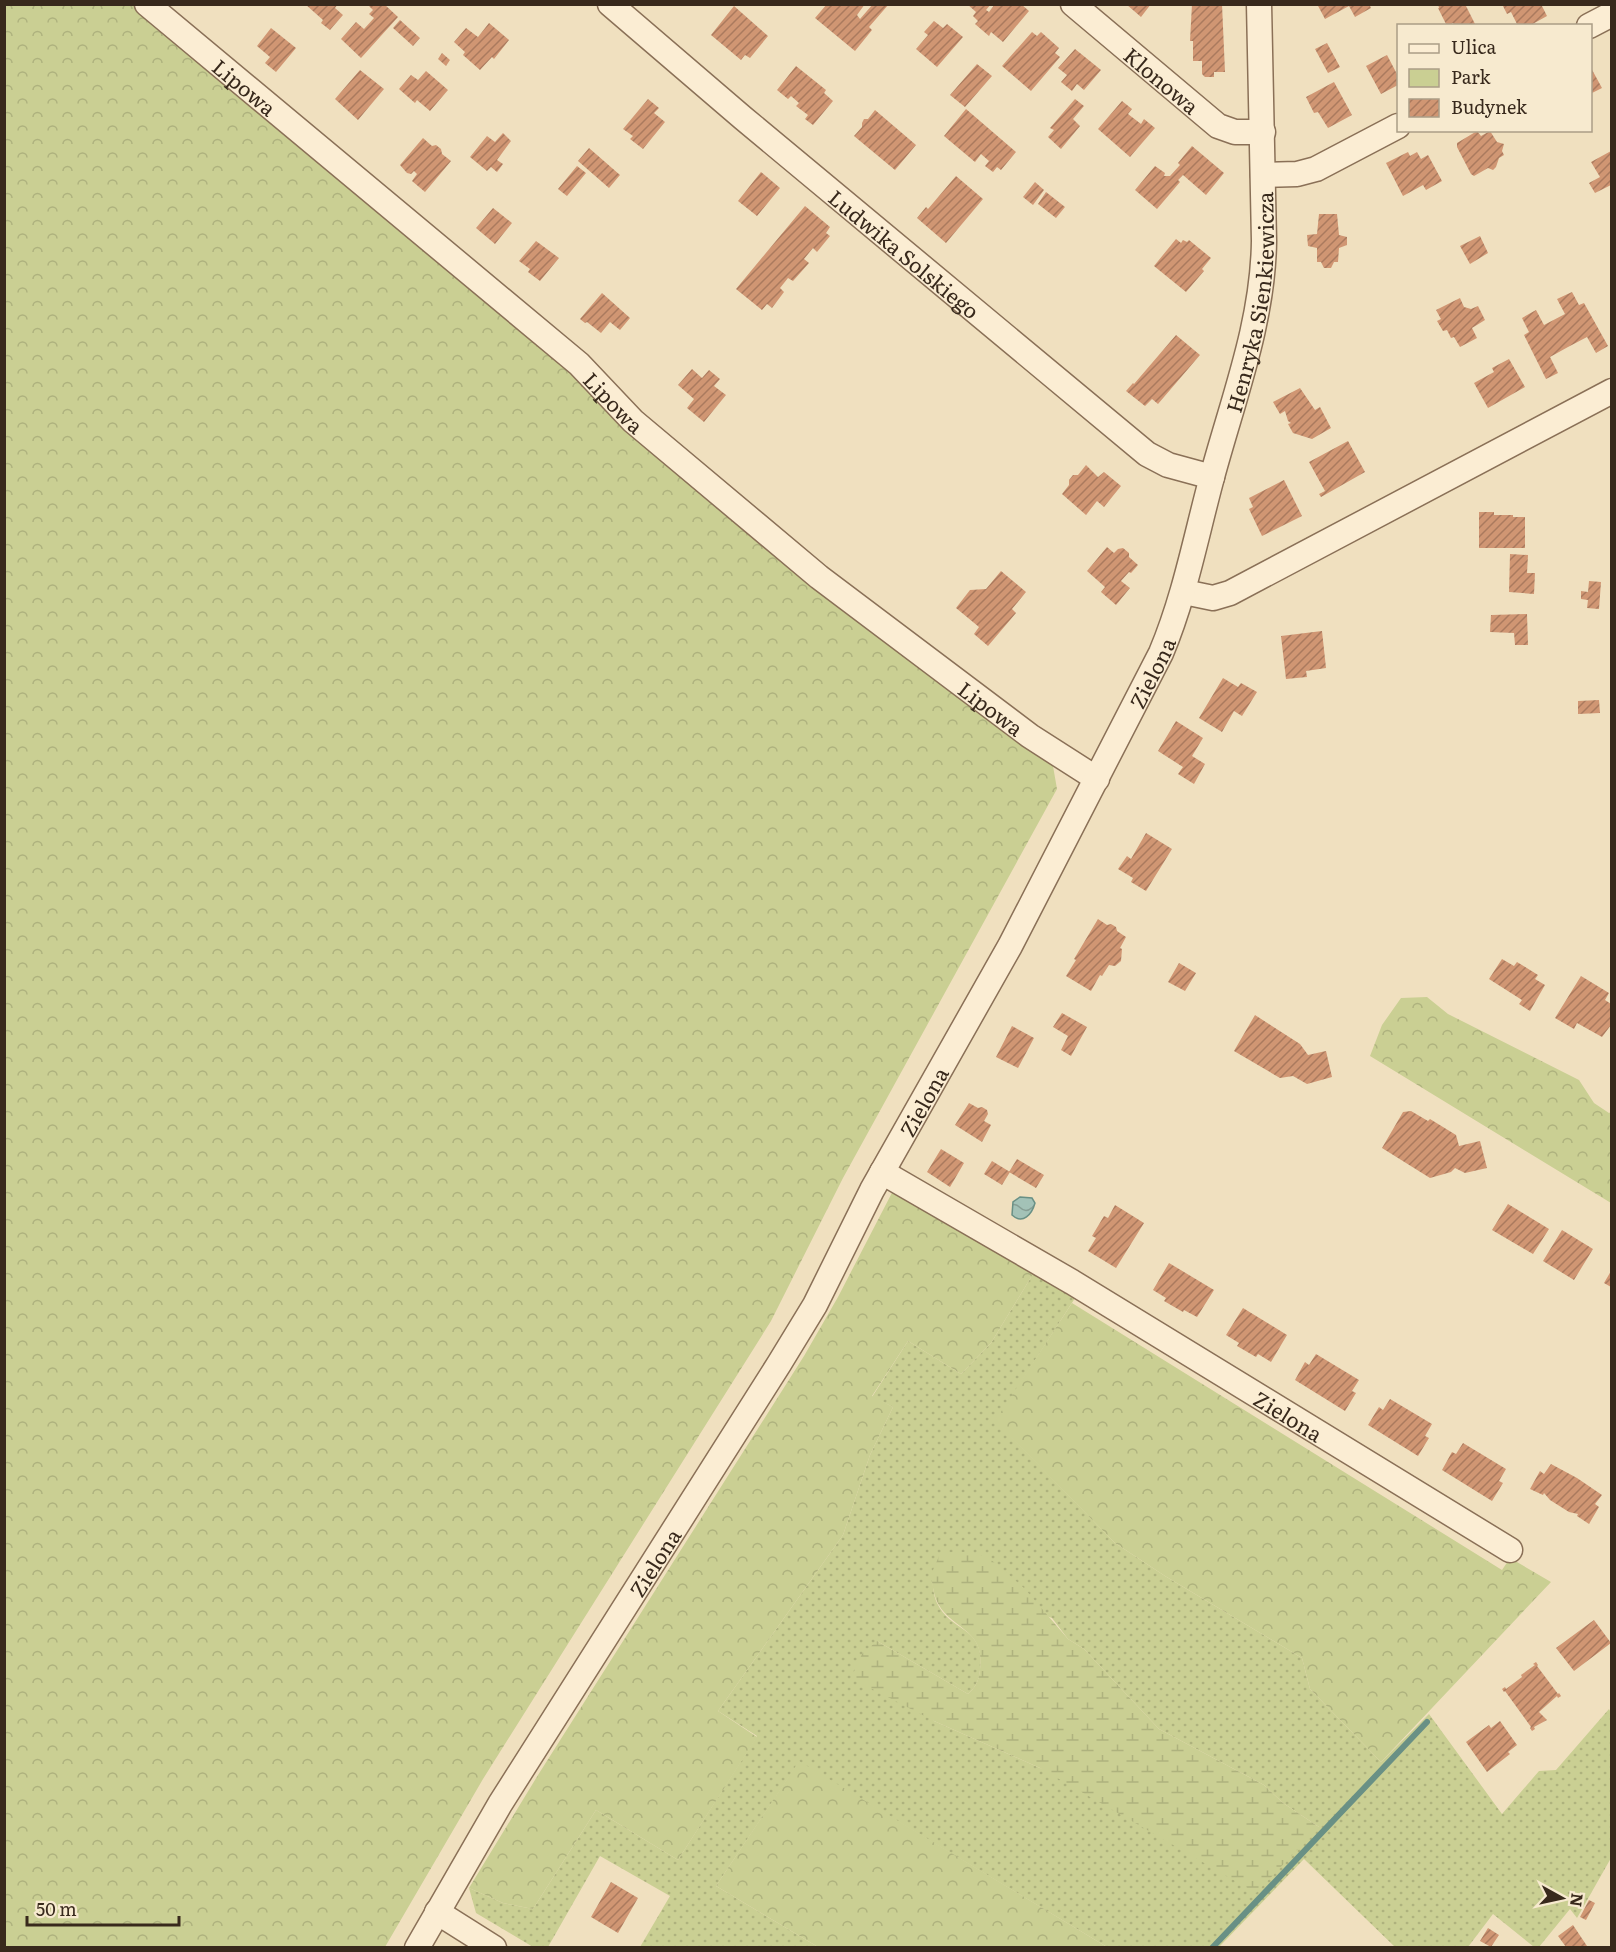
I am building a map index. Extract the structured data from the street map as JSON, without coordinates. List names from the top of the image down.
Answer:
{
  "streets": {
    "street": [
      "Klonowa",
      "Lipowa",
      "Ludwika Solskiego",
      "Henryka Sienkiewicza",
      "Zielona"
    ]
  },
  "crossings": [
    ["Klonowa", "Henryka Sienkiewicza"],
    ["Lipowa", "Zielona"],
    ["Ludwika Solskiego", "Henryka Sienkiewicza"],
    ["Henryka Sienkiewicza", "Zielona"]
  ],
  "legend": ["Ulica", "Park", "Budynek"],
  "scale_bar": "50 m",
  "north": "right"
}
